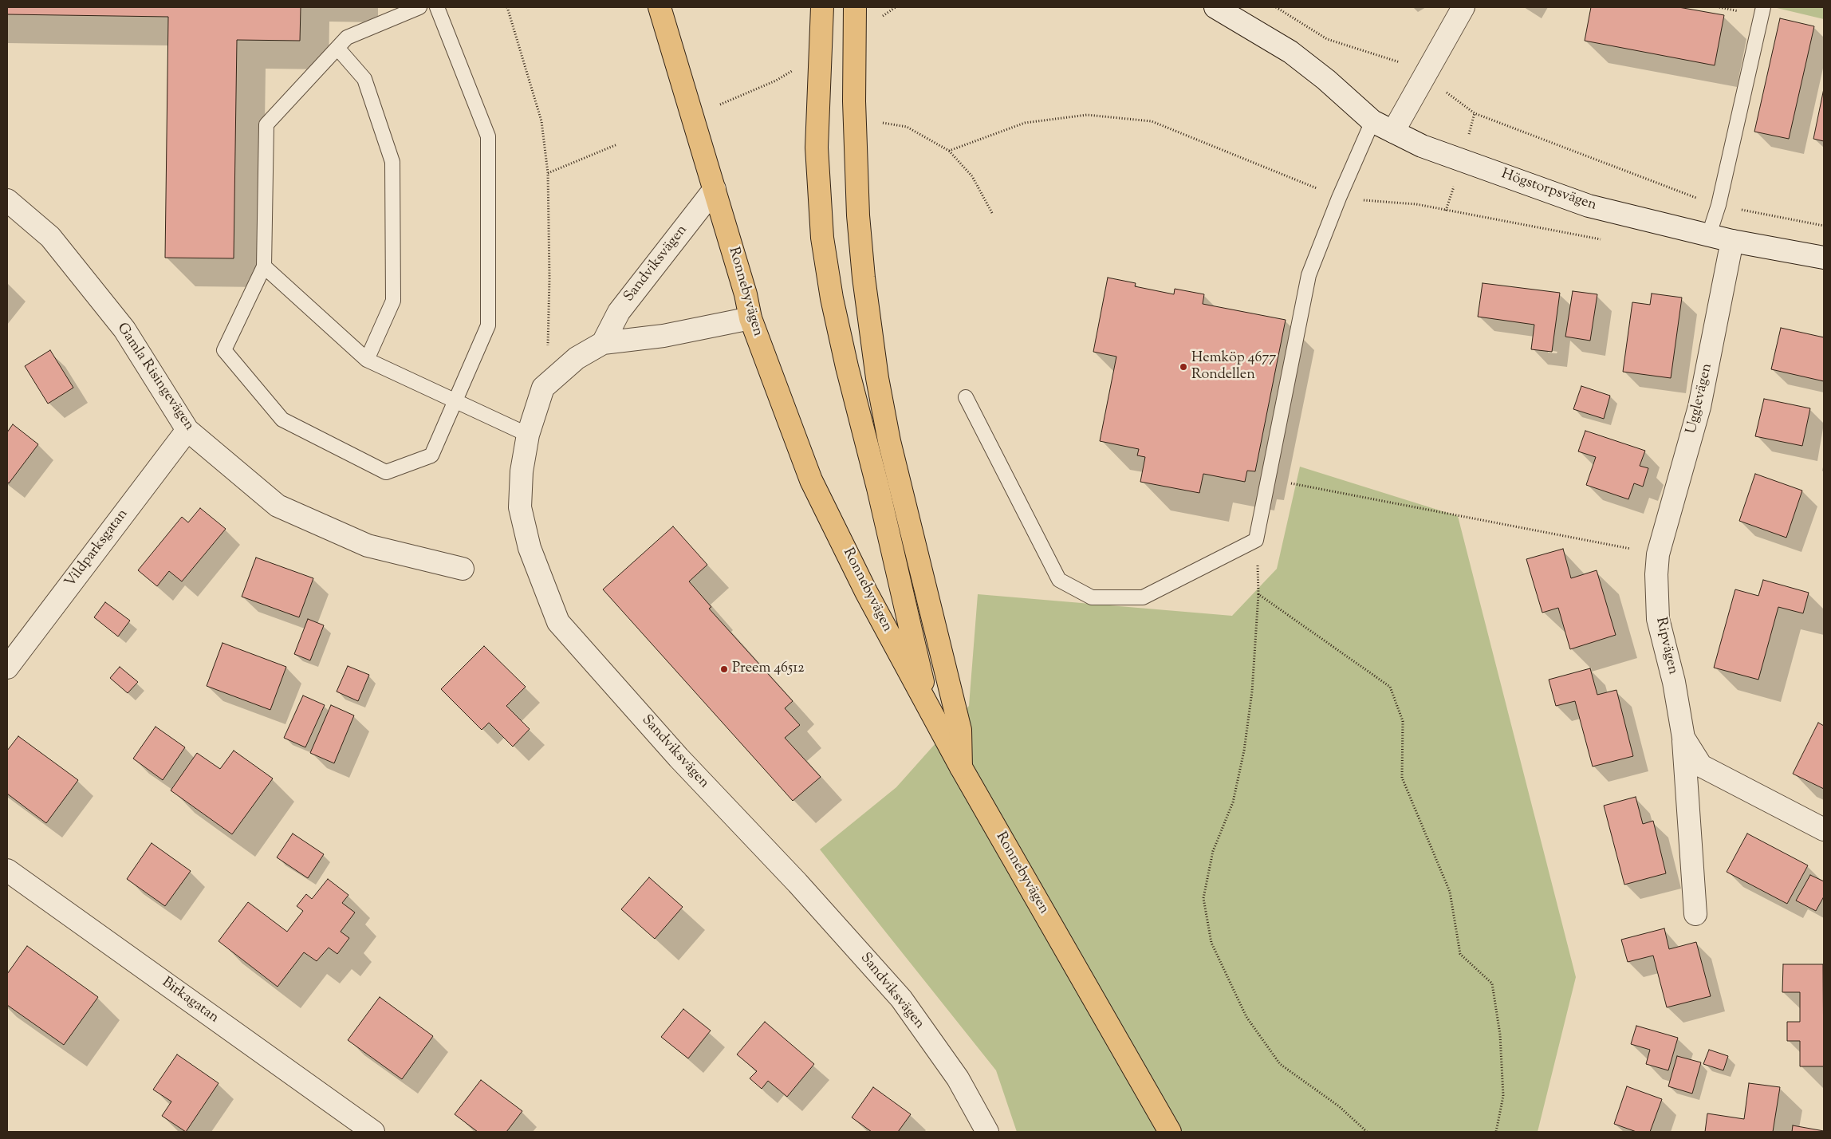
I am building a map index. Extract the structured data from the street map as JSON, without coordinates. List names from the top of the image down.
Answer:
{
  "streets": {
    "main road": ["Ronnebyvägen"],
    "street": [
      "Högstorpsvägen",
      "Sandviksvägen",
      "Gamla Risingevägen",
      "Ugglevägen",
      "Vildparksgatan",
      "Ripvägen",
      "Birkagatan"
    ]
  },
  "crossings": [
    ["Högstorpsvägen", "Ugglevägen"],
    ["Sandviksvägen", "Ronnebyvägen"],
    ["Gamla Risingevägen", "Vildparksgatan"],
    ["Ugglevägen", "Ripvägen"]
  ],
  "places": ["Hemköp 4677 Rondellen", "Preem 46512"]
}
